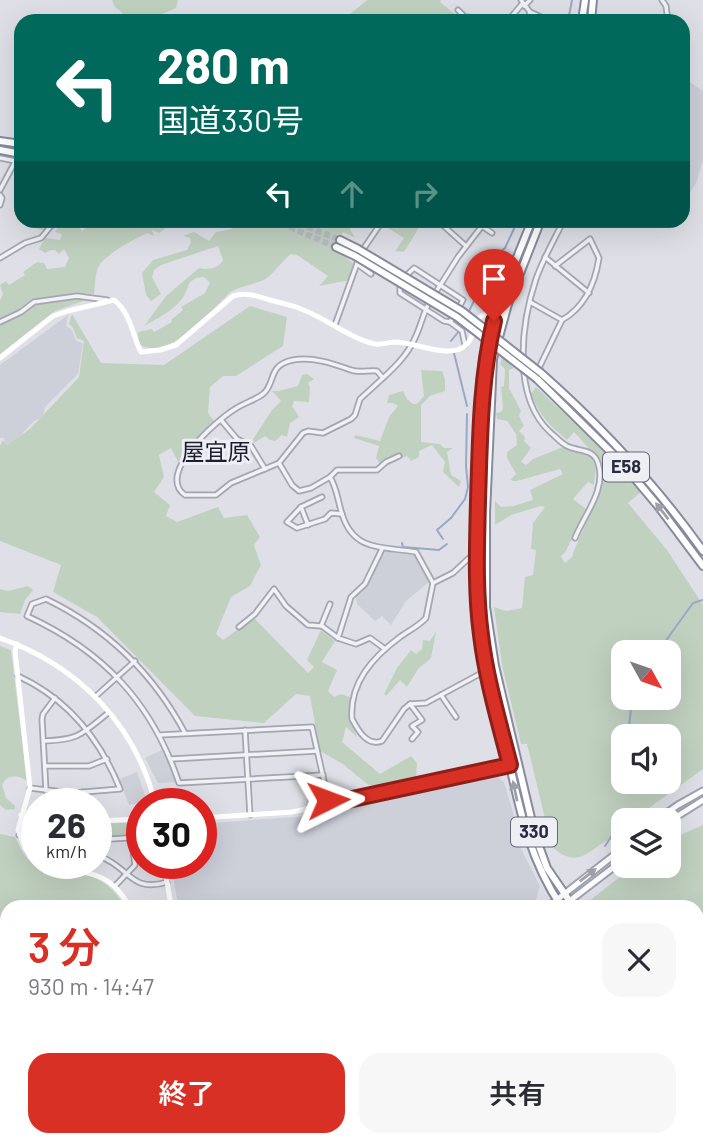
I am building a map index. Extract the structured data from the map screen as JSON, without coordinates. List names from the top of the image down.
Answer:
{
  "streets": {
    "highway": ["E58", "330"]
  },
  "districts": ["屋宜原"],
  "north": "bottom right",
  "page": {
    "turn": ["280 m", "国道330号"],
    "speed": "26 km/h",
    "limit": "30",
    "heading": ["3 分", "930 m · 14:47"],
    "buttons": ["終了", "共有"]
  }
}
